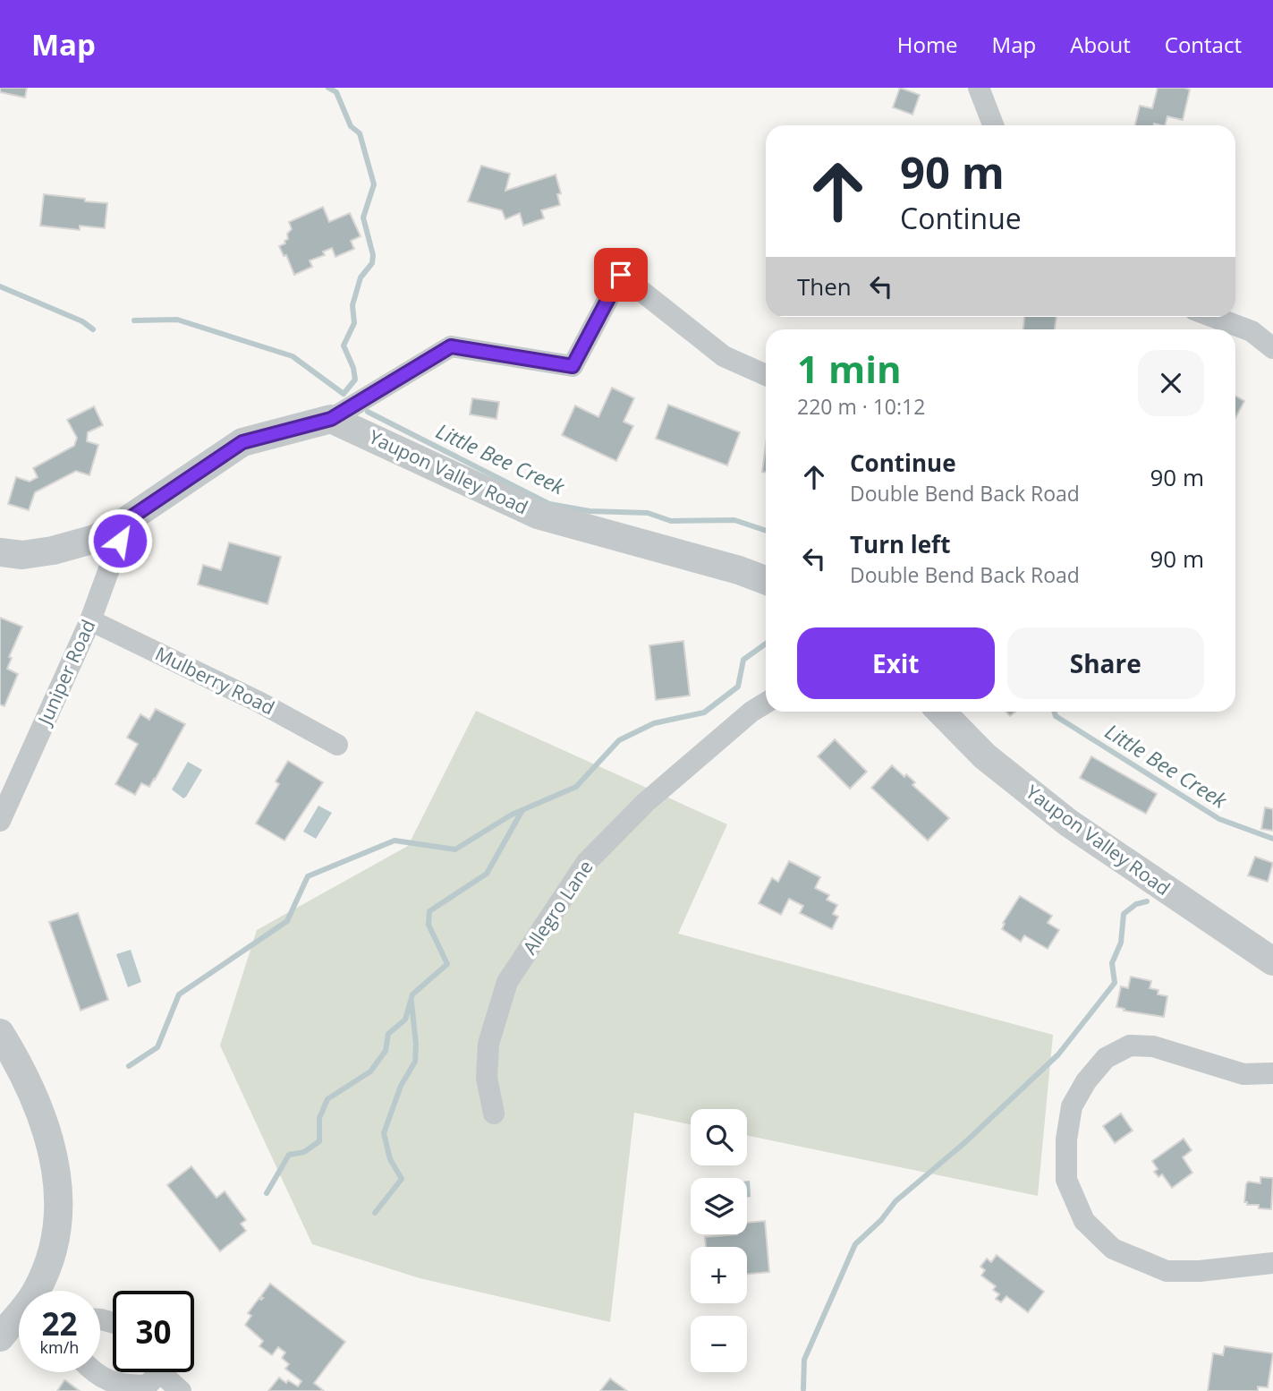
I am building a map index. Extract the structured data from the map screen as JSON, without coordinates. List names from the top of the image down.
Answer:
{
  "streets": {
    "street": [
      "Yaupon Valley Road",
      "Juniper Road",
      "Mulberry Road",
      "Allegro Lane"
    ]
  },
  "crossings": [
    ["Juniper Road", "Mulberry Road"]
  ],
  "water": ["Little Bee Creek"],
  "page": {
    "header": "Map",
    "nav": [
      "Home",
      "Map",
      "About",
      "Contact"
    ],
    "turn": ["90 m", "Continue"],
    "then": "Then",
    "heading": ["1 min", "220 m · 10:12"],
    "list": [
      {
        "name": "Continue",
        "note": "Double Bend Back Road",
        "value": "90 m"
      },
      {
        "name": "Turn left",
        "note": "Double Bend Back Road",
        "value": "90 m"
      }
    ],
    "buttons": ["Exit", "Share"],
    "map_buttons": ["+", "−"],
    "speed": "22 km/h",
    "limit": "30"
  }
}
